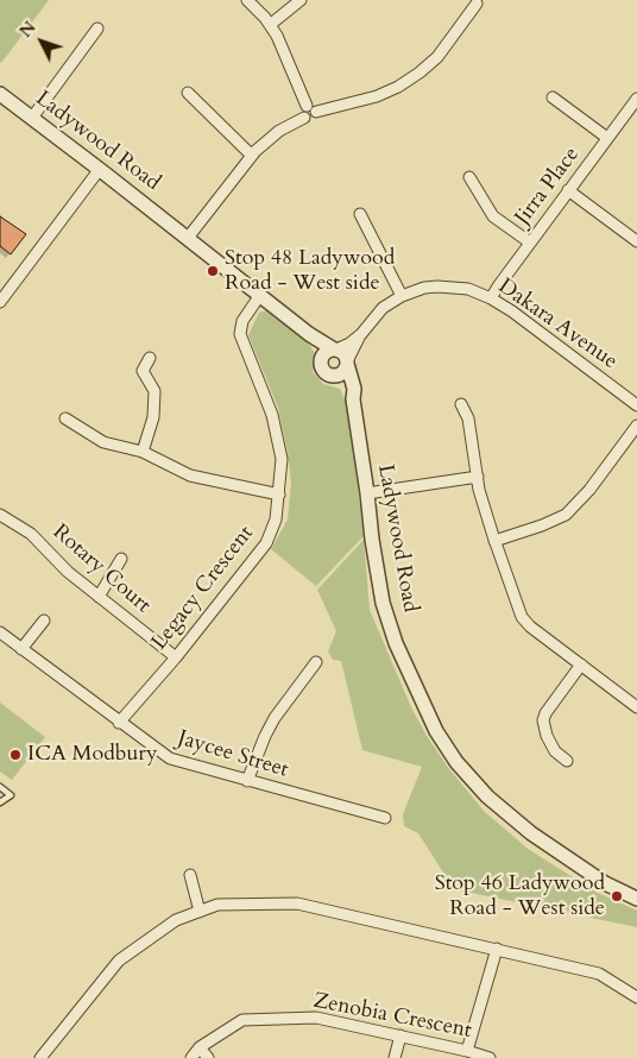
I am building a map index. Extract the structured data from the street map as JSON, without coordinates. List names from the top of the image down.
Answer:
{
  "streets": {
    "street": [
      "Ladywood Road",
      "Jirra Place",
      "Dakara Avenue",
      "Rotary Court",
      "Legacy Crescent",
      "Jaycee Street",
      "Zenobia Crescent"
    ]
  },
  "crossings": [
    ["Ladywood Road", "Dakara Avenue"],
    ["Ladywood Road", "Legacy Crescent"],
    ["Jirra Place", "Dakara Avenue"],
    ["Rotary Court", "Legacy Crescent"],
    ["Legacy Crescent", "Jaycee Street"]
  ],
  "places": ["Stop 48 Ladywood Road - West side", "ICA Modbury", "Stop 46 Ladywood Road - West side"],
  "north": "top left"
}
